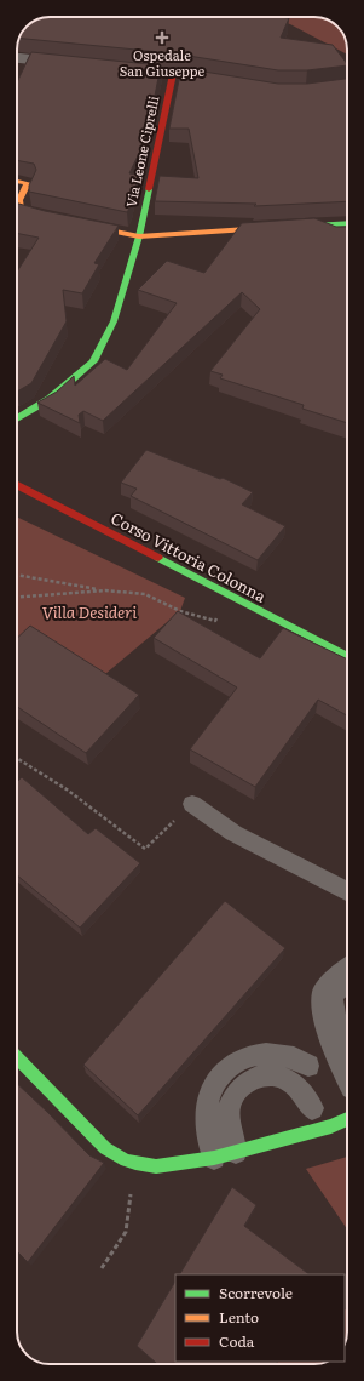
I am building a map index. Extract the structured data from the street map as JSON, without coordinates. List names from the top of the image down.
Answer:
{
  "streets": {
    "street": ["Via Leone Ciprelli", "Corso Vittoria Colonna"]
  },
  "parks": ["Villa Desideri"],
  "places": {
    "health": ["Ospedale San Giuseppe"]
  },
  "legend": ["Scorrevole", "Lento", "Coda"]
}
